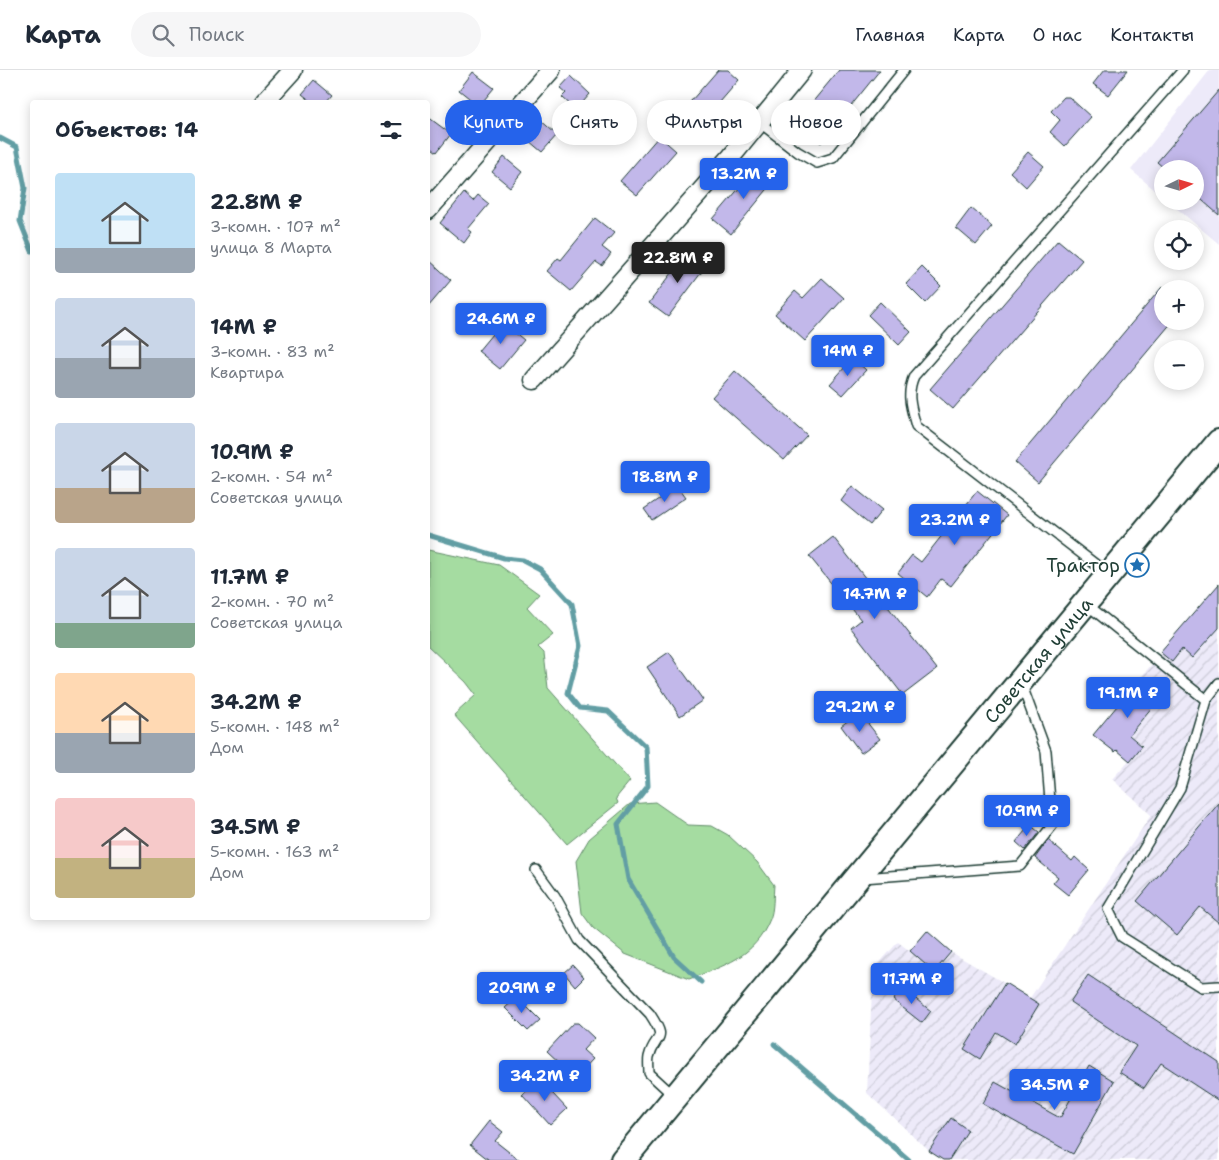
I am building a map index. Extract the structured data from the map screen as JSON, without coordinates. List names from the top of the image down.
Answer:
{
  "streets": {
    "main road": ["Советская улица"]
  },
  "places": {
    "place": ["Трактор"]
  },
  "north": "right",
  "page": {
    "header": "Карта",
    "search": "Поиск",
    "nav": [
      "Главная",
      "Карта",
      "О нас",
      "Контакты"
    ],
    "chip": [
      "Купить",
      "Снять",
      "Фильтры",
      "Новое"
    ],
    "heading": "Объектов: 14",
    "price": [
      "13.2M ₽",
      "22.8M ₽",
      "24.6M ₽",
      "14M ₽",
      "18.8M ₽",
      "23.2M ₽",
      "14.7M ₽",
      "19.1M ₽",
      "29.2M ₽",
      "10.9M ₽",
      "11.7M ₽",
      "20.9M ₽",
      "34.2M ₽",
      "34.5M ₽"
    ],
    "map_buttons": ["+", "−"],
    "list": [
      {
        "name": "22.8M ₽",
        "note": "3-комн. · 107 m² · улица 8 Марта"
      },
      {
        "name": "14M ₽",
        "note": "3-комн. · 83 m² · Квартира"
      },
      {
        "name": "10.9M ₽",
        "note": "2-комн. · 54 m² · Советская улица"
      },
      {
        "name": "11.7M ₽",
        "note": "2-комн. · 70 m² · Советская улица"
      },
      {
        "name": "34.2M ₽",
        "note": "5-комн. · 148 m² · Дом"
      },
      {
        "name": "34.5M ₽",
        "note": "5-комн. · 163 m² · Дом"
      }
    ]
  }
}
